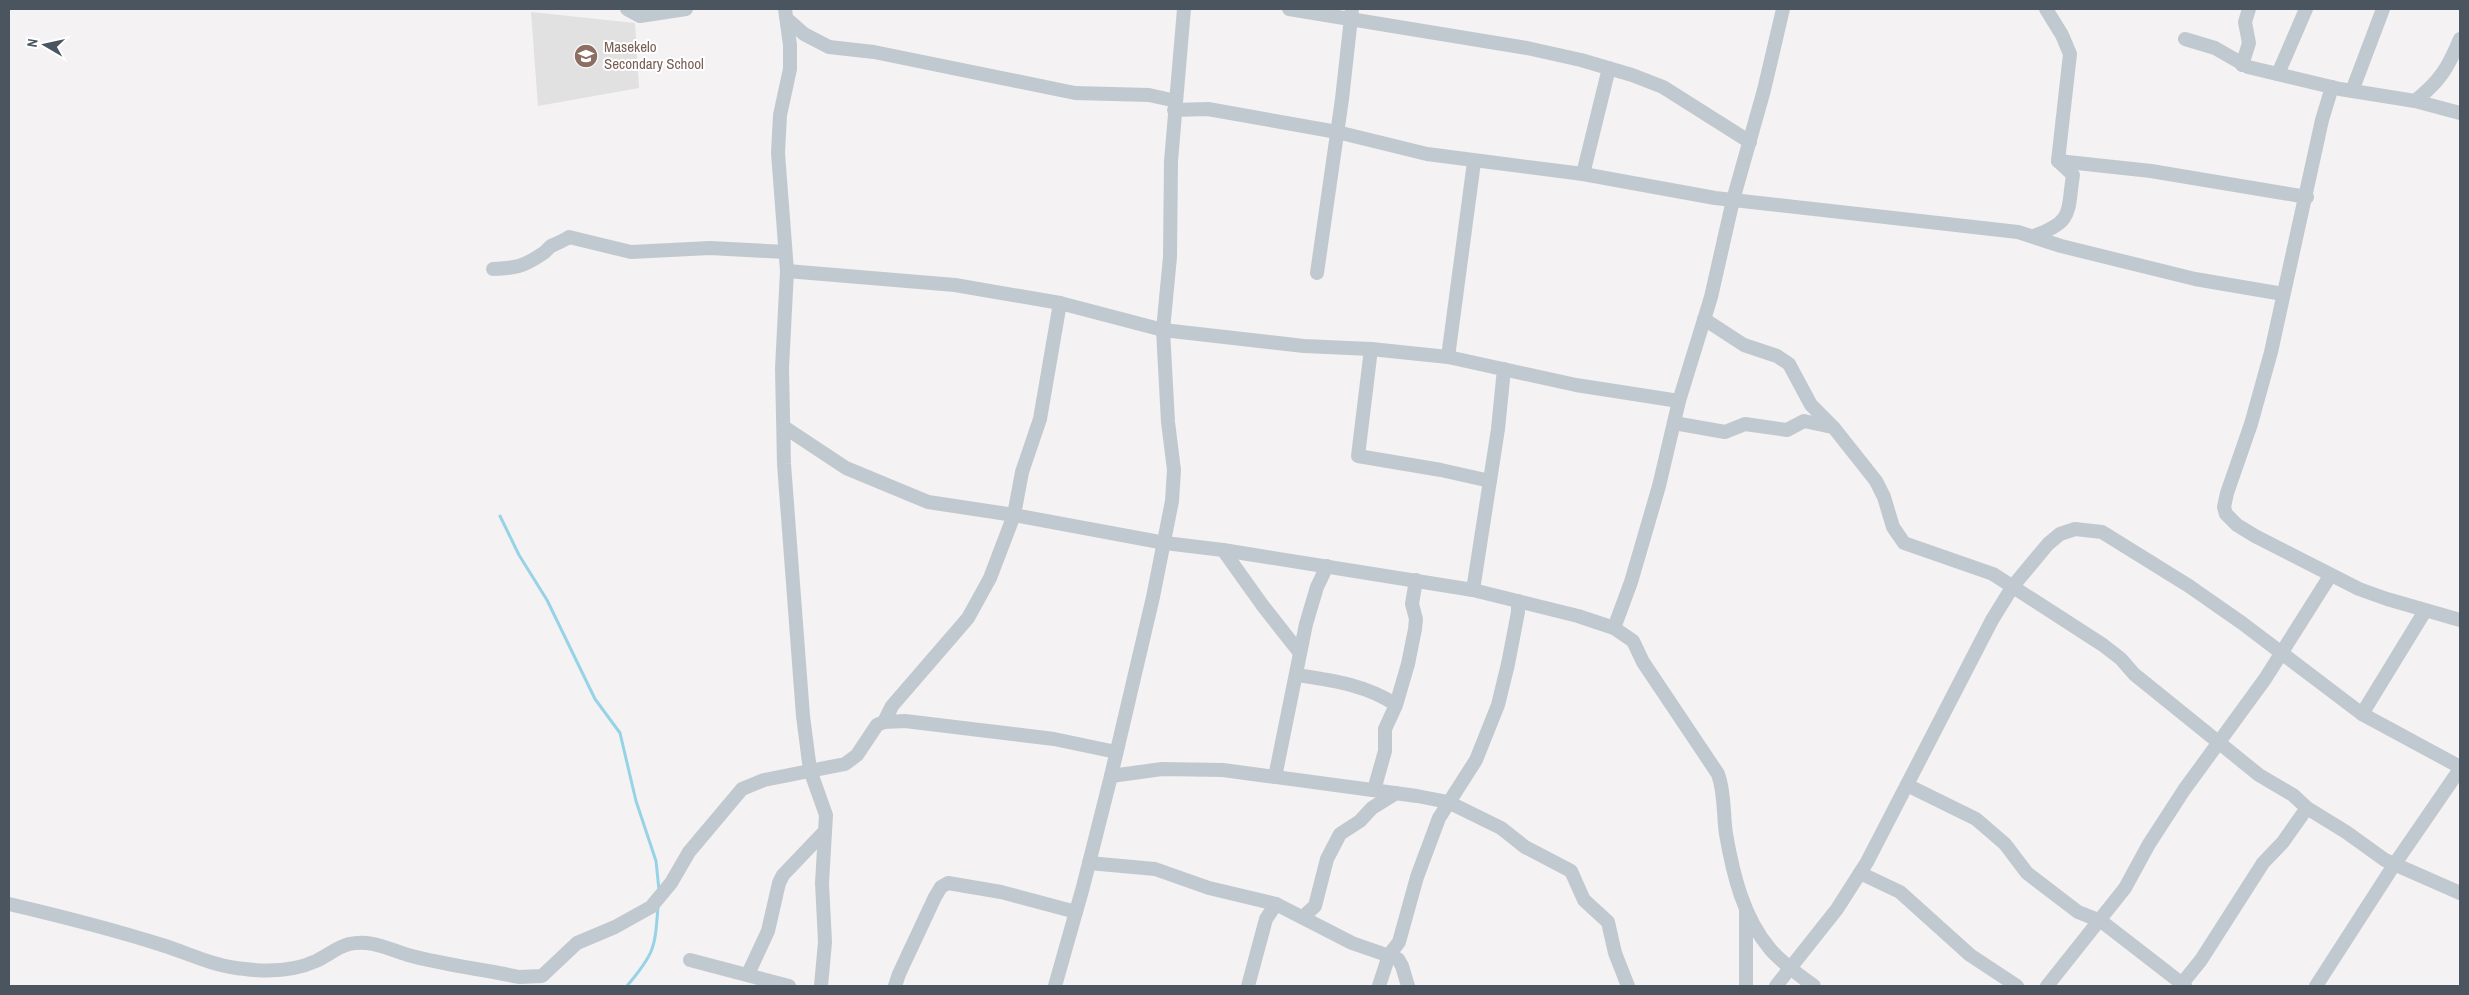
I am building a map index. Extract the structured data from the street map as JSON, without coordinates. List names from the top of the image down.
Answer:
{
  "places": {
    "school or university": ["Masekelo Secondary School"]
  },
  "north": "left"
}
